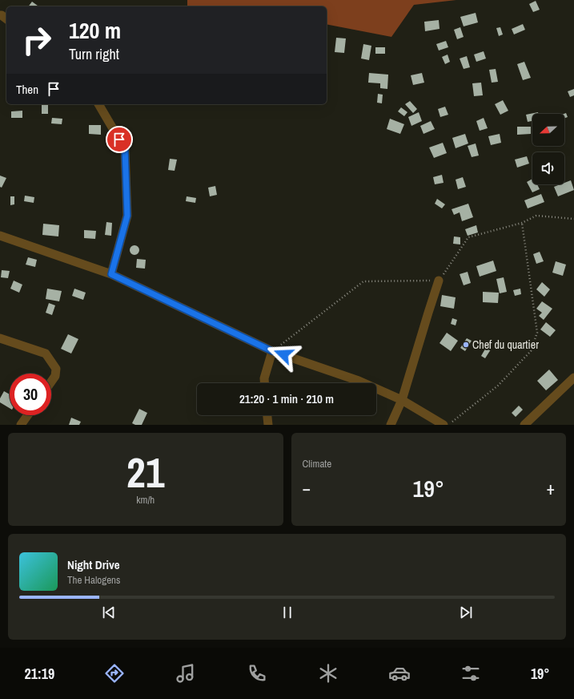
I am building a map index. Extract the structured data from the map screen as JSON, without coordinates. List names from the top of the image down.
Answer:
{
  "places": ["Chef du quartier"],
  "north": "left",
  "page": {
    "turn": ["120 m", "Turn right"],
    "then": "Then",
    "limit": "30",
    "trip": "21:20 · 1 min · 210 m",
    "tile": [
      ["21", "km/h"],
      "Climate"
    ],
    "heat": ["−", "19°", "+"],
    "song": ["Night Drive", "The Halogens"],
    "tabs": ["21:19", "19°"]
  }
}
